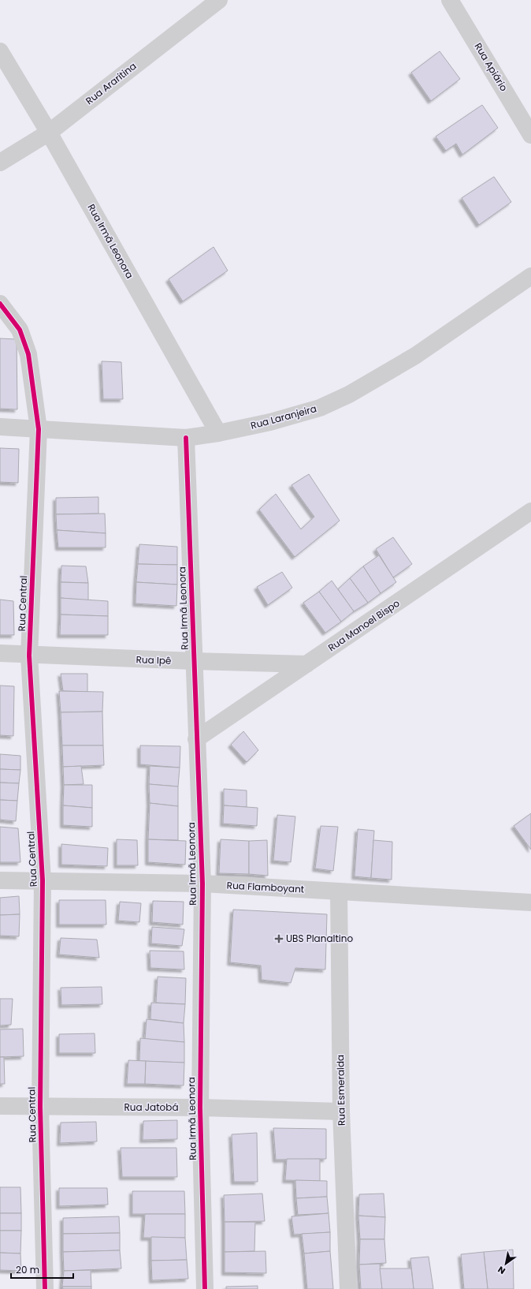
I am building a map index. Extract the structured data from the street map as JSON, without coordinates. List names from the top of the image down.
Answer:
{
  "streets": {
    "street": [
      "Rua Apiário",
      "Rua Araritina",
      "Rua Irmã Leonora",
      "Rua Laranjeira",
      "Rua Central",
      "Rua Manoel Bispo",
      "Rua Ipê",
      "Rua Flamboyant",
      "Rua Esmeralda",
      "Rua Jatobá"
    ]
  },
  "crossings": [
    ["Rua Araritina", "Rua Irmã Leonora"],
    ["Rua Irmã Leonora", "Rua Laranjeira"],
    ["Rua Irmã Leonora", "Rua Manoel Bispo"],
    ["Rua Irmã Leonora", "Rua Ipê"],
    ["Rua Irmã Leonora", "Rua Flamboyant"],
    ["Rua Irmã Leonora", "Rua Jatobá"],
    ["Rua Laranjeira", "Rua Central"],
    ["Rua Central", "Rua Ipê"],
    ["Rua Central", "Rua Flamboyant"],
    ["Rua Central", "Rua Jatobá"],
    ["Rua Manoel Bispo", "Rua Ipê"],
    ["Rua Flamboyant", "Rua Esmeralda"],
    ["Rua Esmeralda", "Rua Jatobá"]
  ],
  "places": {
    "health": ["UBS Planaltino"]
  },
  "scale_bar": "20 m",
  "north": "bottom left"
}
